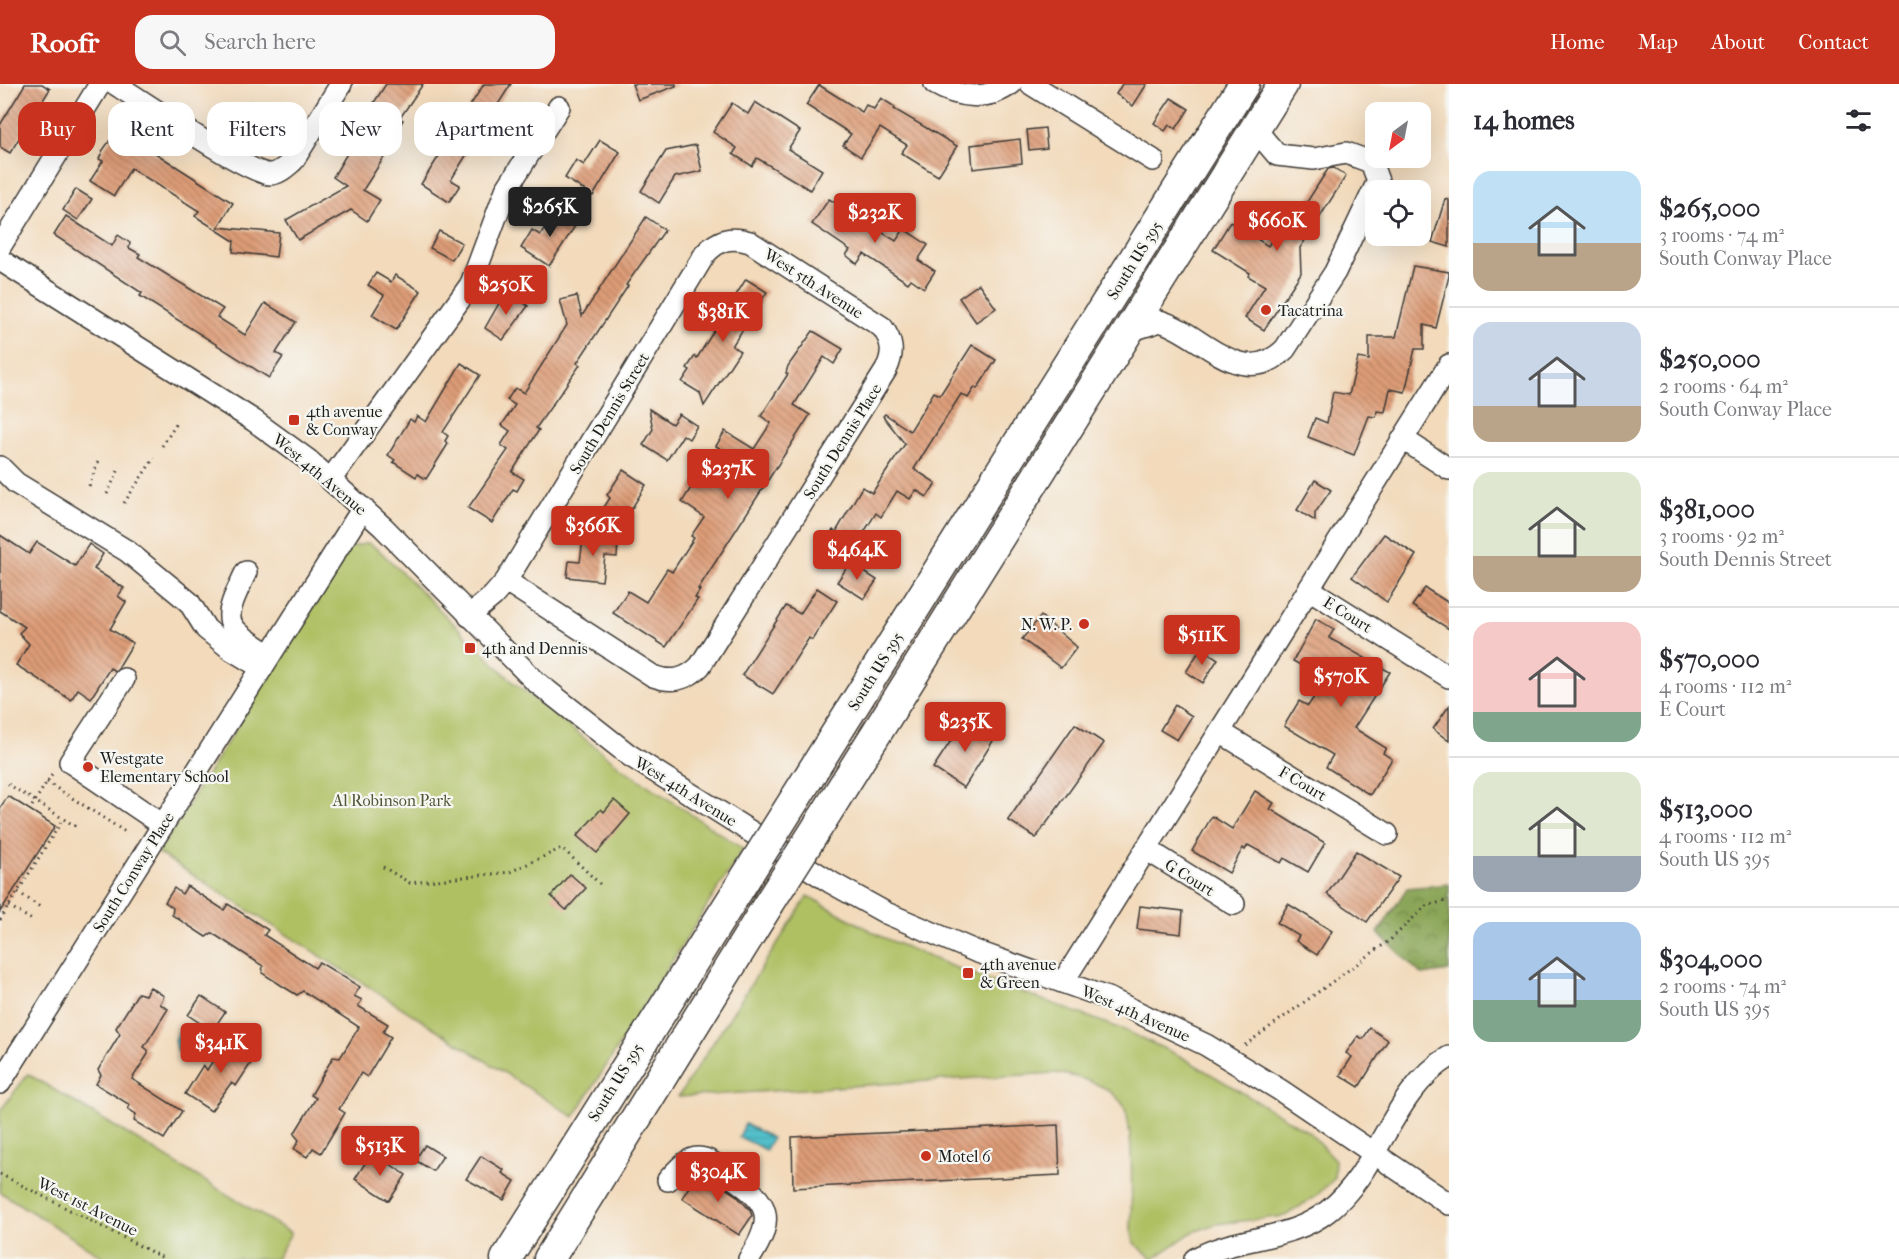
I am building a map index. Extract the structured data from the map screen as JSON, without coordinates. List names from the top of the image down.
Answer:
{
  "streets": {
    "highway": ["South US 395"],
    "street": [
      "West 5th Avenue",
      "South Dennis Street",
      "South Dennis Place",
      "West 4th Avenue",
      "E Court",
      "F Court",
      "South Conway Place",
      "G Court"
    ],
    "path": ["West 1st Avenue"]
  },
  "crossings": [
    ["West 5th Avenue", "South Dennis Street"],
    ["West 5th Avenue", "South Dennis Place"],
    ["South Dennis Street", "South Dennis Place"],
    ["South Dennis Street", "West 4th Avenue"],
    ["West 4th Avenue", "South Conway Place"]
  ],
  "parks": ["Al Robinson Park"],
  "places": {
    "other": [
      "Tacatrina",
      "N. W. P.",
      "Westgate Elementary School",
      "Motel 6"
    ],
    "transit": ["4th avenue & Conway", "4th and Dennis", "4th avenue & Green"]
  },
  "north": "bottom left",
  "page": {
    "header": "Roofr",
    "search": "Search here",
    "nav": [
      "Home",
      "Map",
      "About",
      "Contact"
    ],
    "heading": "14 homes",
    "chip": [
      "Buy",
      "Rent",
      "Filters",
      "New",
      "Apartment"
    ],
    "list": [
      {
        "name": "$265,000",
        "note": "3 rooms · 74 m² · South Conway Place"
      },
      {
        "name": "$250,000",
        "note": "2 rooms · 64 m² · South Conway Place"
      },
      {
        "name": "$381,000",
        "note": "3 rooms · 92 m² · South Dennis Street"
      },
      {
        "name": "$570,000",
        "note": "4 rooms · 112 m² · E Court"
      },
      {
        "name": "$513,000",
        "note": "4 rooms · 112 m² · South US 395"
      },
      {
        "name": "$304,000",
        "note": "2 rooms · 74 m² · South US 395"
      }
    ],
    "price": [
      "$265K",
      "$232K",
      "$660K",
      "$250K",
      "$381K",
      "$237K",
      "$366K",
      "$464K",
      "$511K",
      "$570K",
      "$235K",
      "$341K",
      "$513K",
      "$304K"
    ]
  }
}
